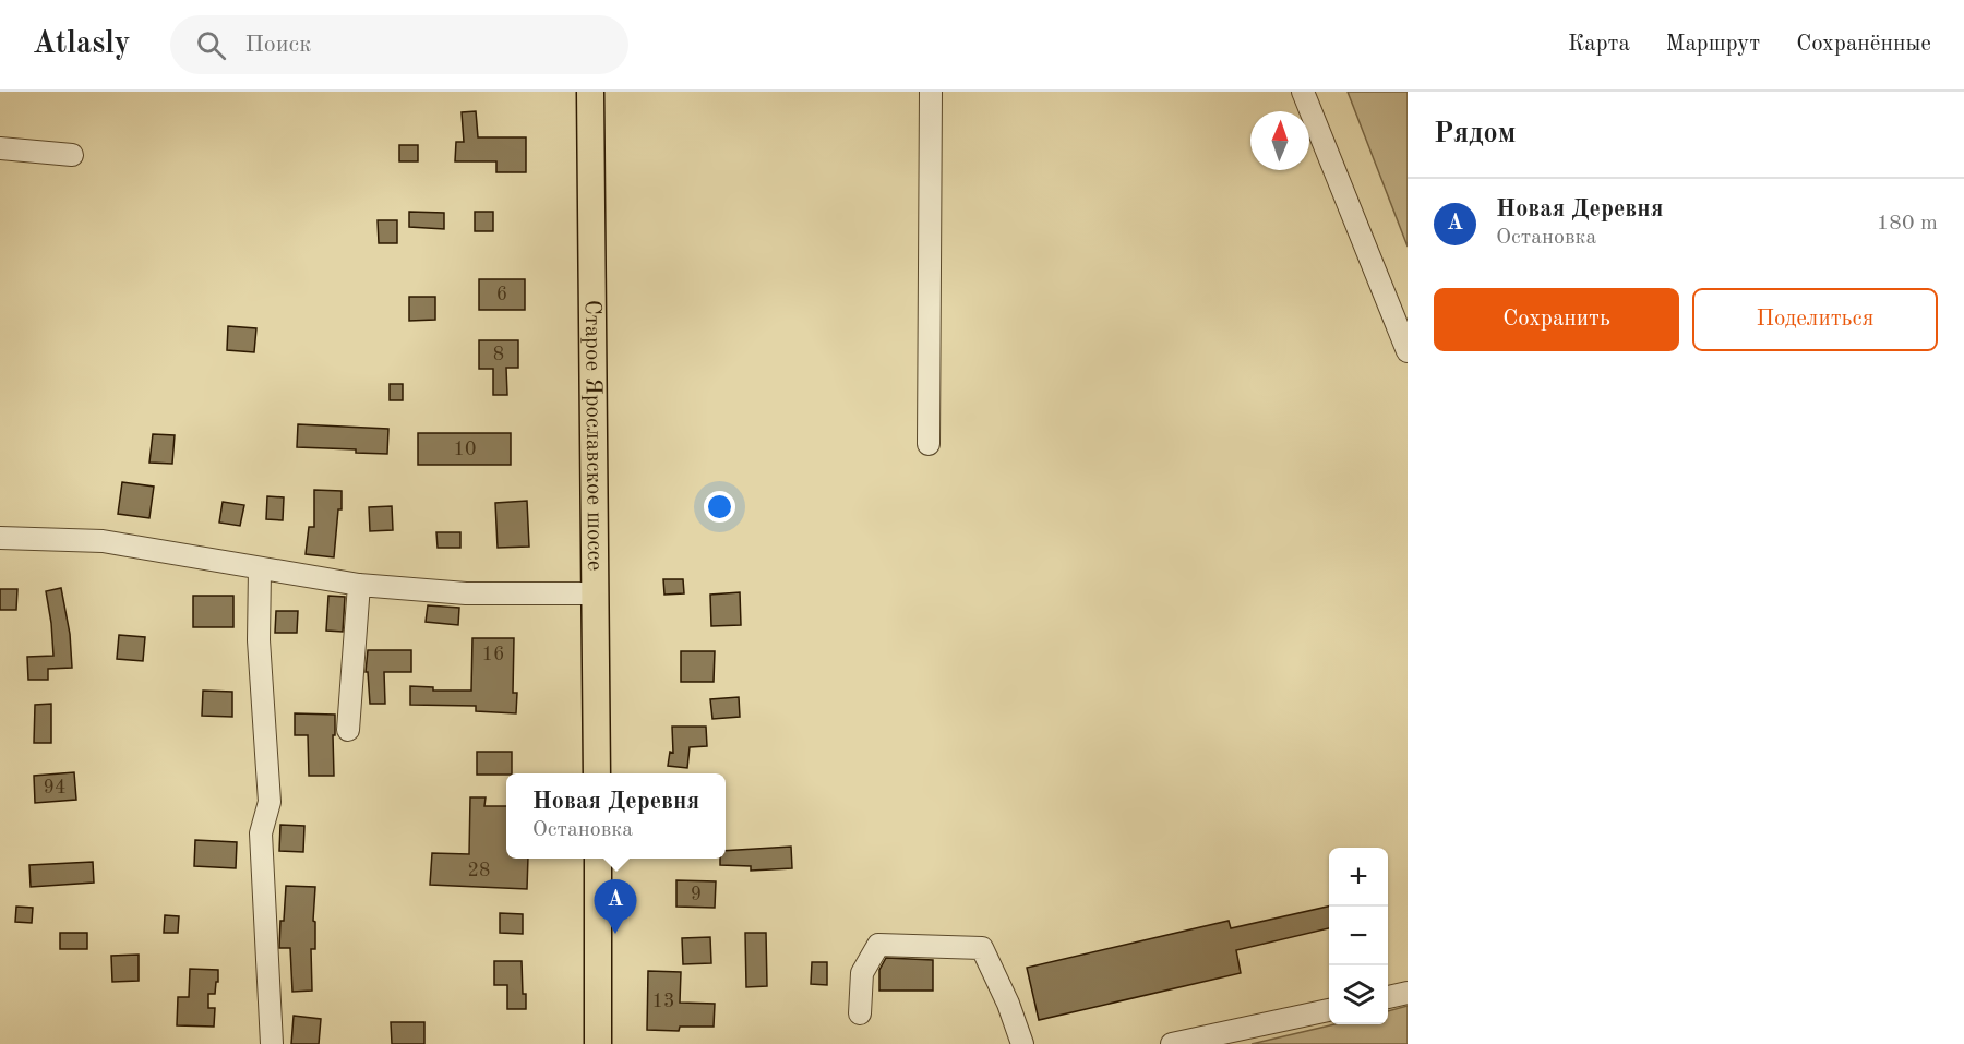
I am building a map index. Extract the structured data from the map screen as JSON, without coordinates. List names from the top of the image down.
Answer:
{
  "streets": {
    "main road": ["Старое Ярославское шоссе"]
  },
  "house_numbers": [
    "6",
    "8",
    "10",
    "16",
    "94",
    "28",
    "9",
    "13"
  ],
  "north": "top",
  "page": {
    "header": "Atlasly",
    "search": "Поиск",
    "nav": ["Карта", "Маршрут", "Сохранённые"],
    "heading": "Рядом",
    "list": [
      {
        "mark": "A",
        "name": "Новая Деревня",
        "note": "Остановка",
        "value": "180 m"
      }
    ],
    "buttons": ["Сохранить", "Поделиться"],
    "popup": ["Новая Деревня", "Остановка"],
    "map_buttons": ["+", "−"],
    "pins": "A"
  }
}
